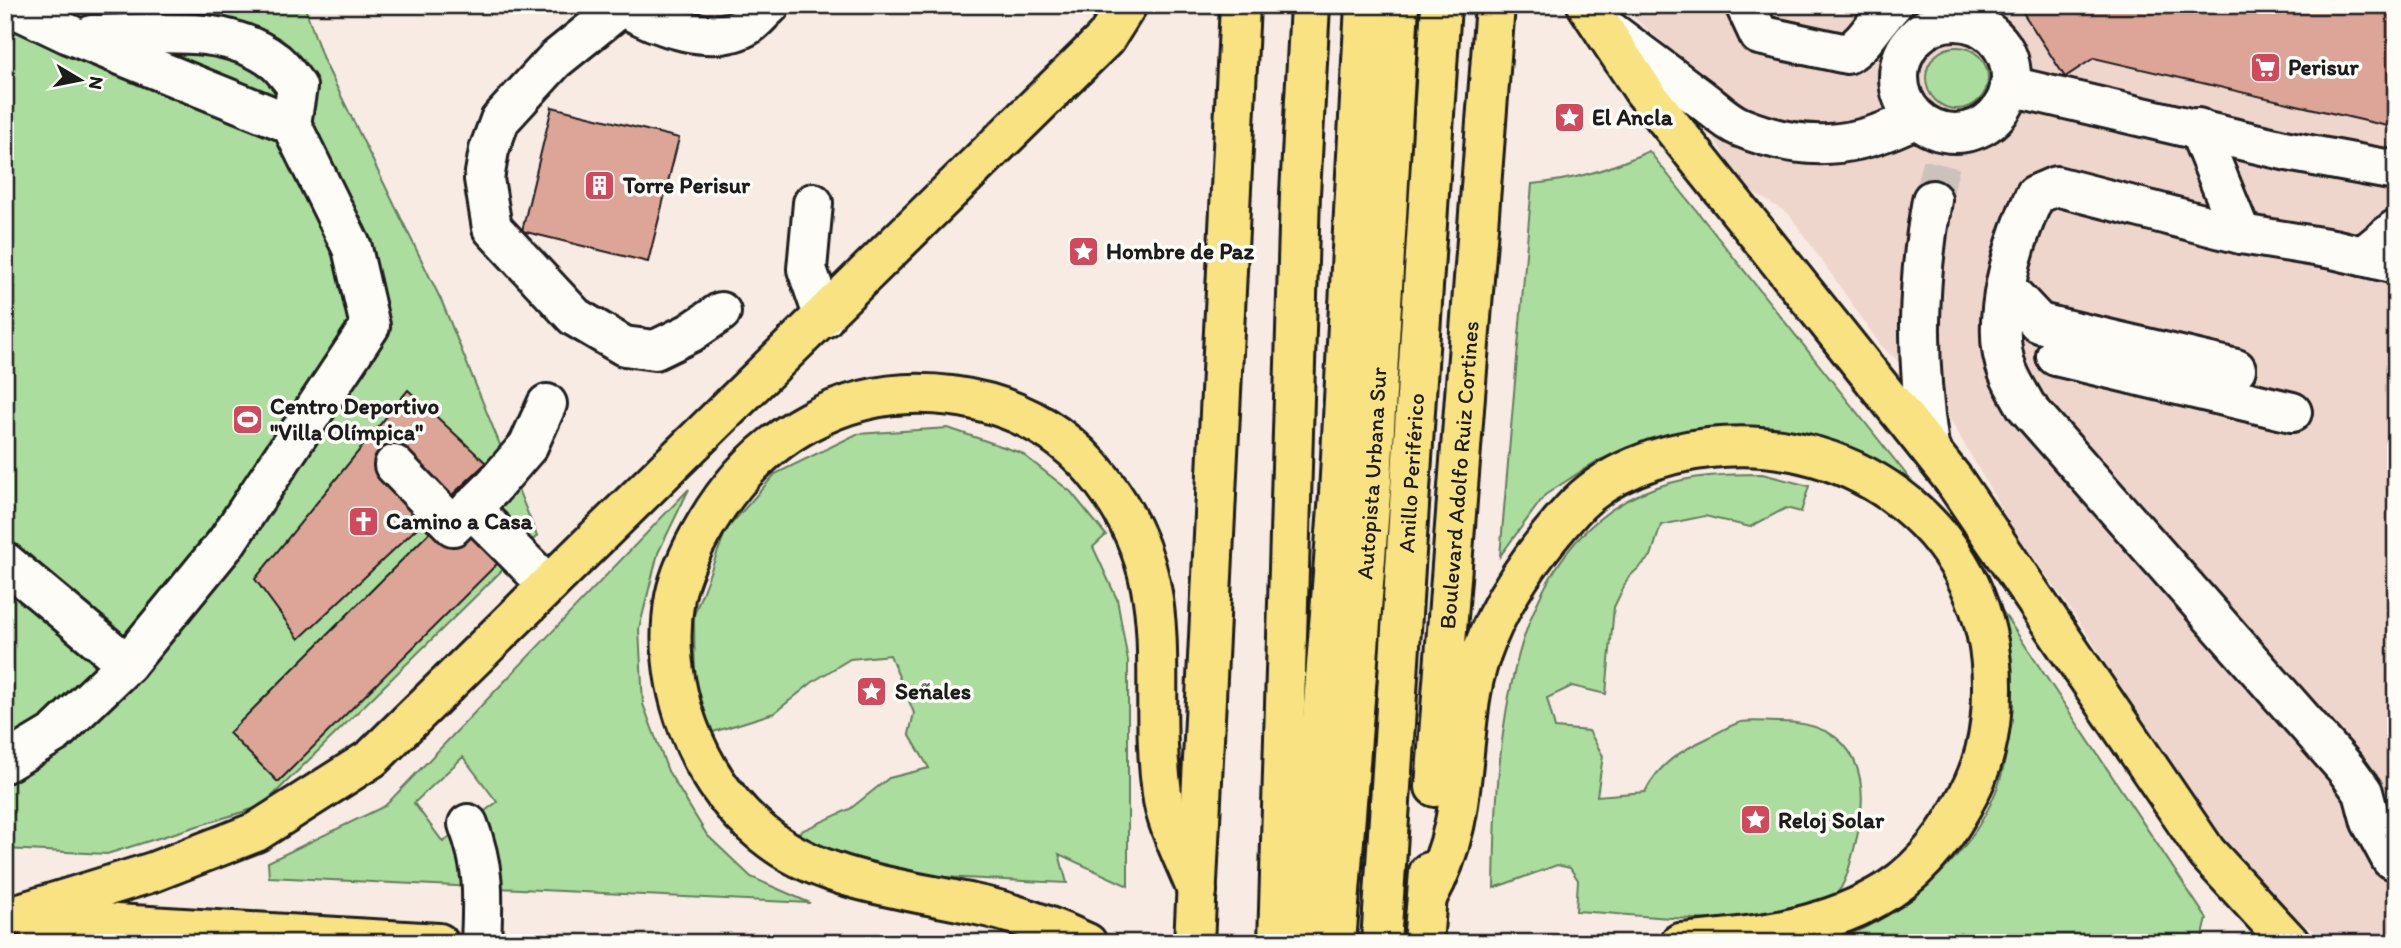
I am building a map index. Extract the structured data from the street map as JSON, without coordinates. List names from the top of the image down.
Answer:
{
  "streets": {
    "main road": ["Autopista Urbana Sur", "Anillo Periférico", "Boulevard Adolfo Ruiz Cortines"]
  },
  "places": {
    "supermarket": ["Perisur"],
    "place": [
      "El Ancla",
      "Hombre de Paz",
      "Señales",
      "Reloj Solar"
    ],
    "building": ["Torre Perisur"],
    "sports": ["Centro Deportivo \"Villa Olímpica\""],
    "church": ["Camino a Casa"]
  },
  "north": "right"
}
